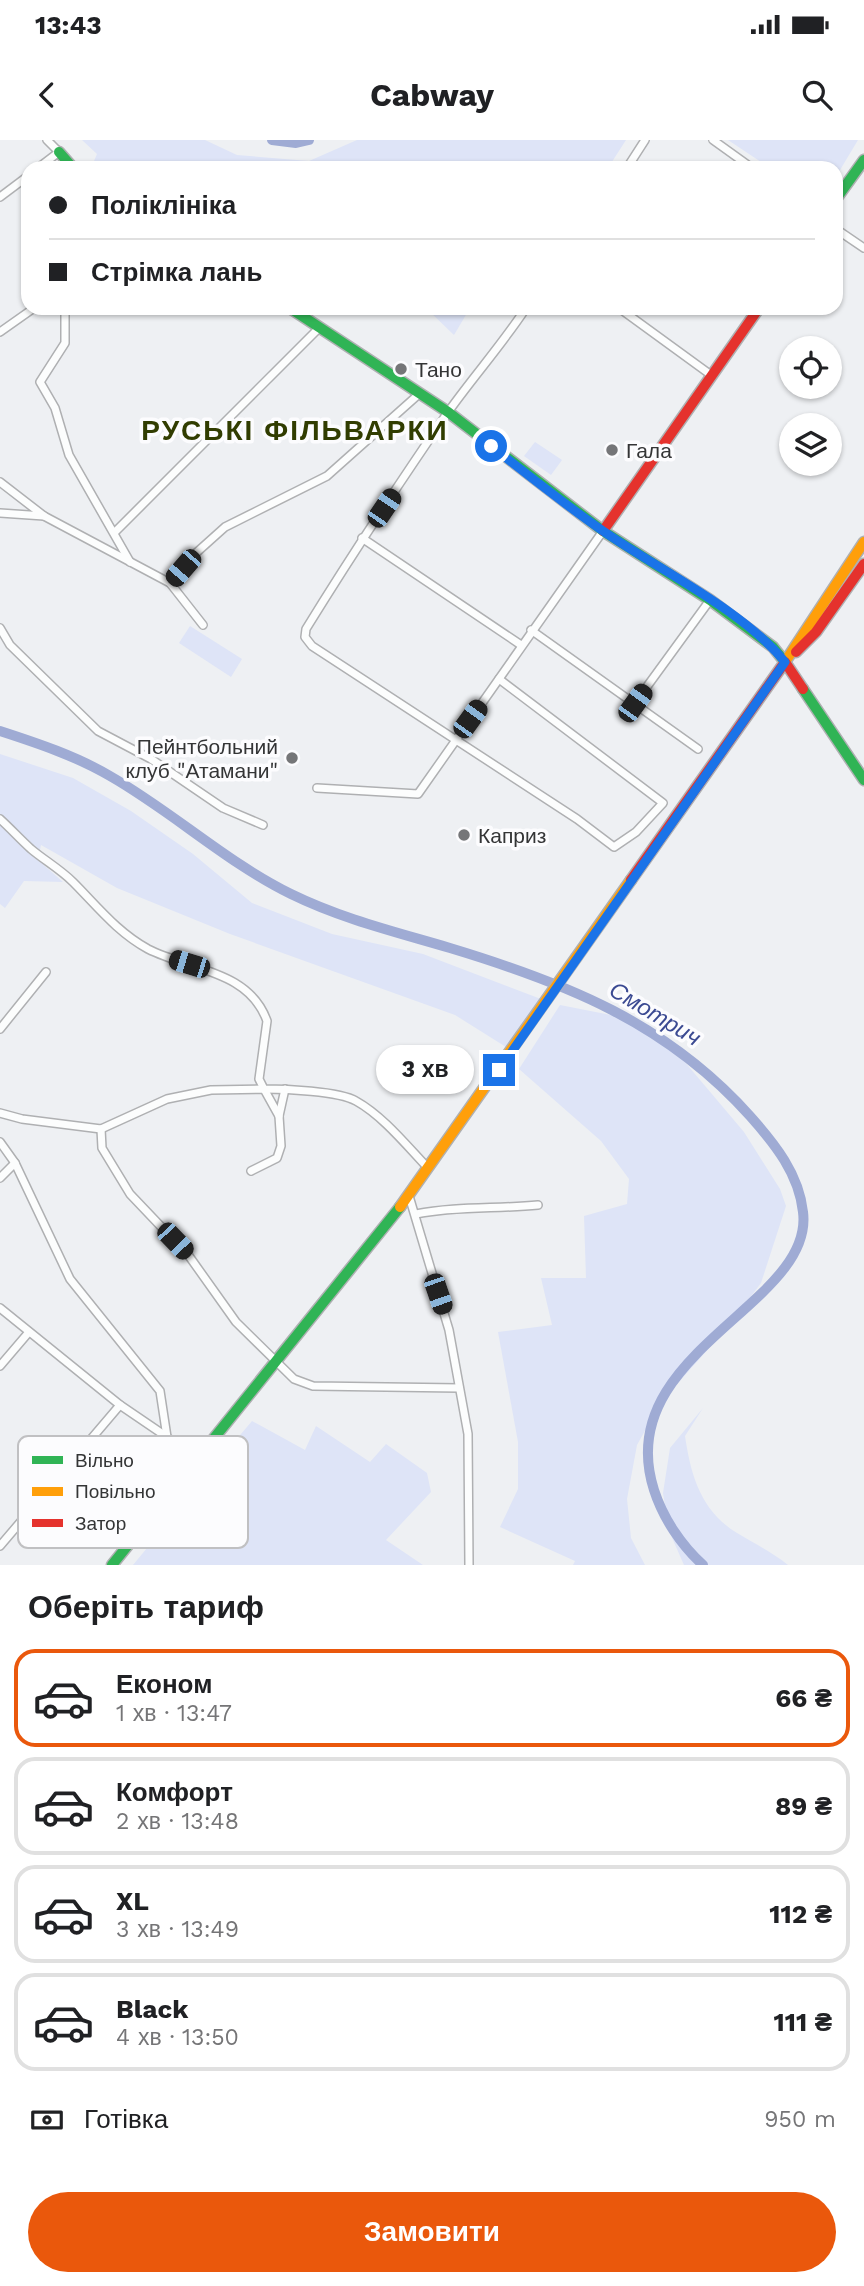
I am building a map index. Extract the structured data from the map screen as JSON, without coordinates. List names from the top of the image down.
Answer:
{
  "districts": ["РУСЬКІ ФІЛЬВАРКИ"],
  "water": ["Смотрич"],
  "places": [
    "Тано",
    "Гала",
    "Пейнтбольний клуб \"Атамани\"",
    "Каприз"
  ],
  "legend": ["Вільно", "Повільно", "Затор"],
  "page": {
    "status": "13:43",
    "header": "Cabway",
    "banner": ["Поліклініка", "Стрімка лань"],
    "bubble": "3 хв",
    "heading": "Оберіть тариф",
    "list": [
      {
        "name": "Економ",
        "note": "1 хв · 13:47",
        "value": "66 ₴"
      },
      {
        "name": "Комфорт",
        "note": "2 хв · 13:48",
        "value": "89 ₴"
      },
      {
        "name": "XL",
        "note": "3 хв · 13:49",
        "value": "112 ₴"
      },
      {
        "name": "Black",
        "note": "4 хв · 13:50",
        "value": "111 ₴"
      }
    ],
    "pay": ["Готівка", "950 m"],
    "buttons": "Замовити"
  }
}
